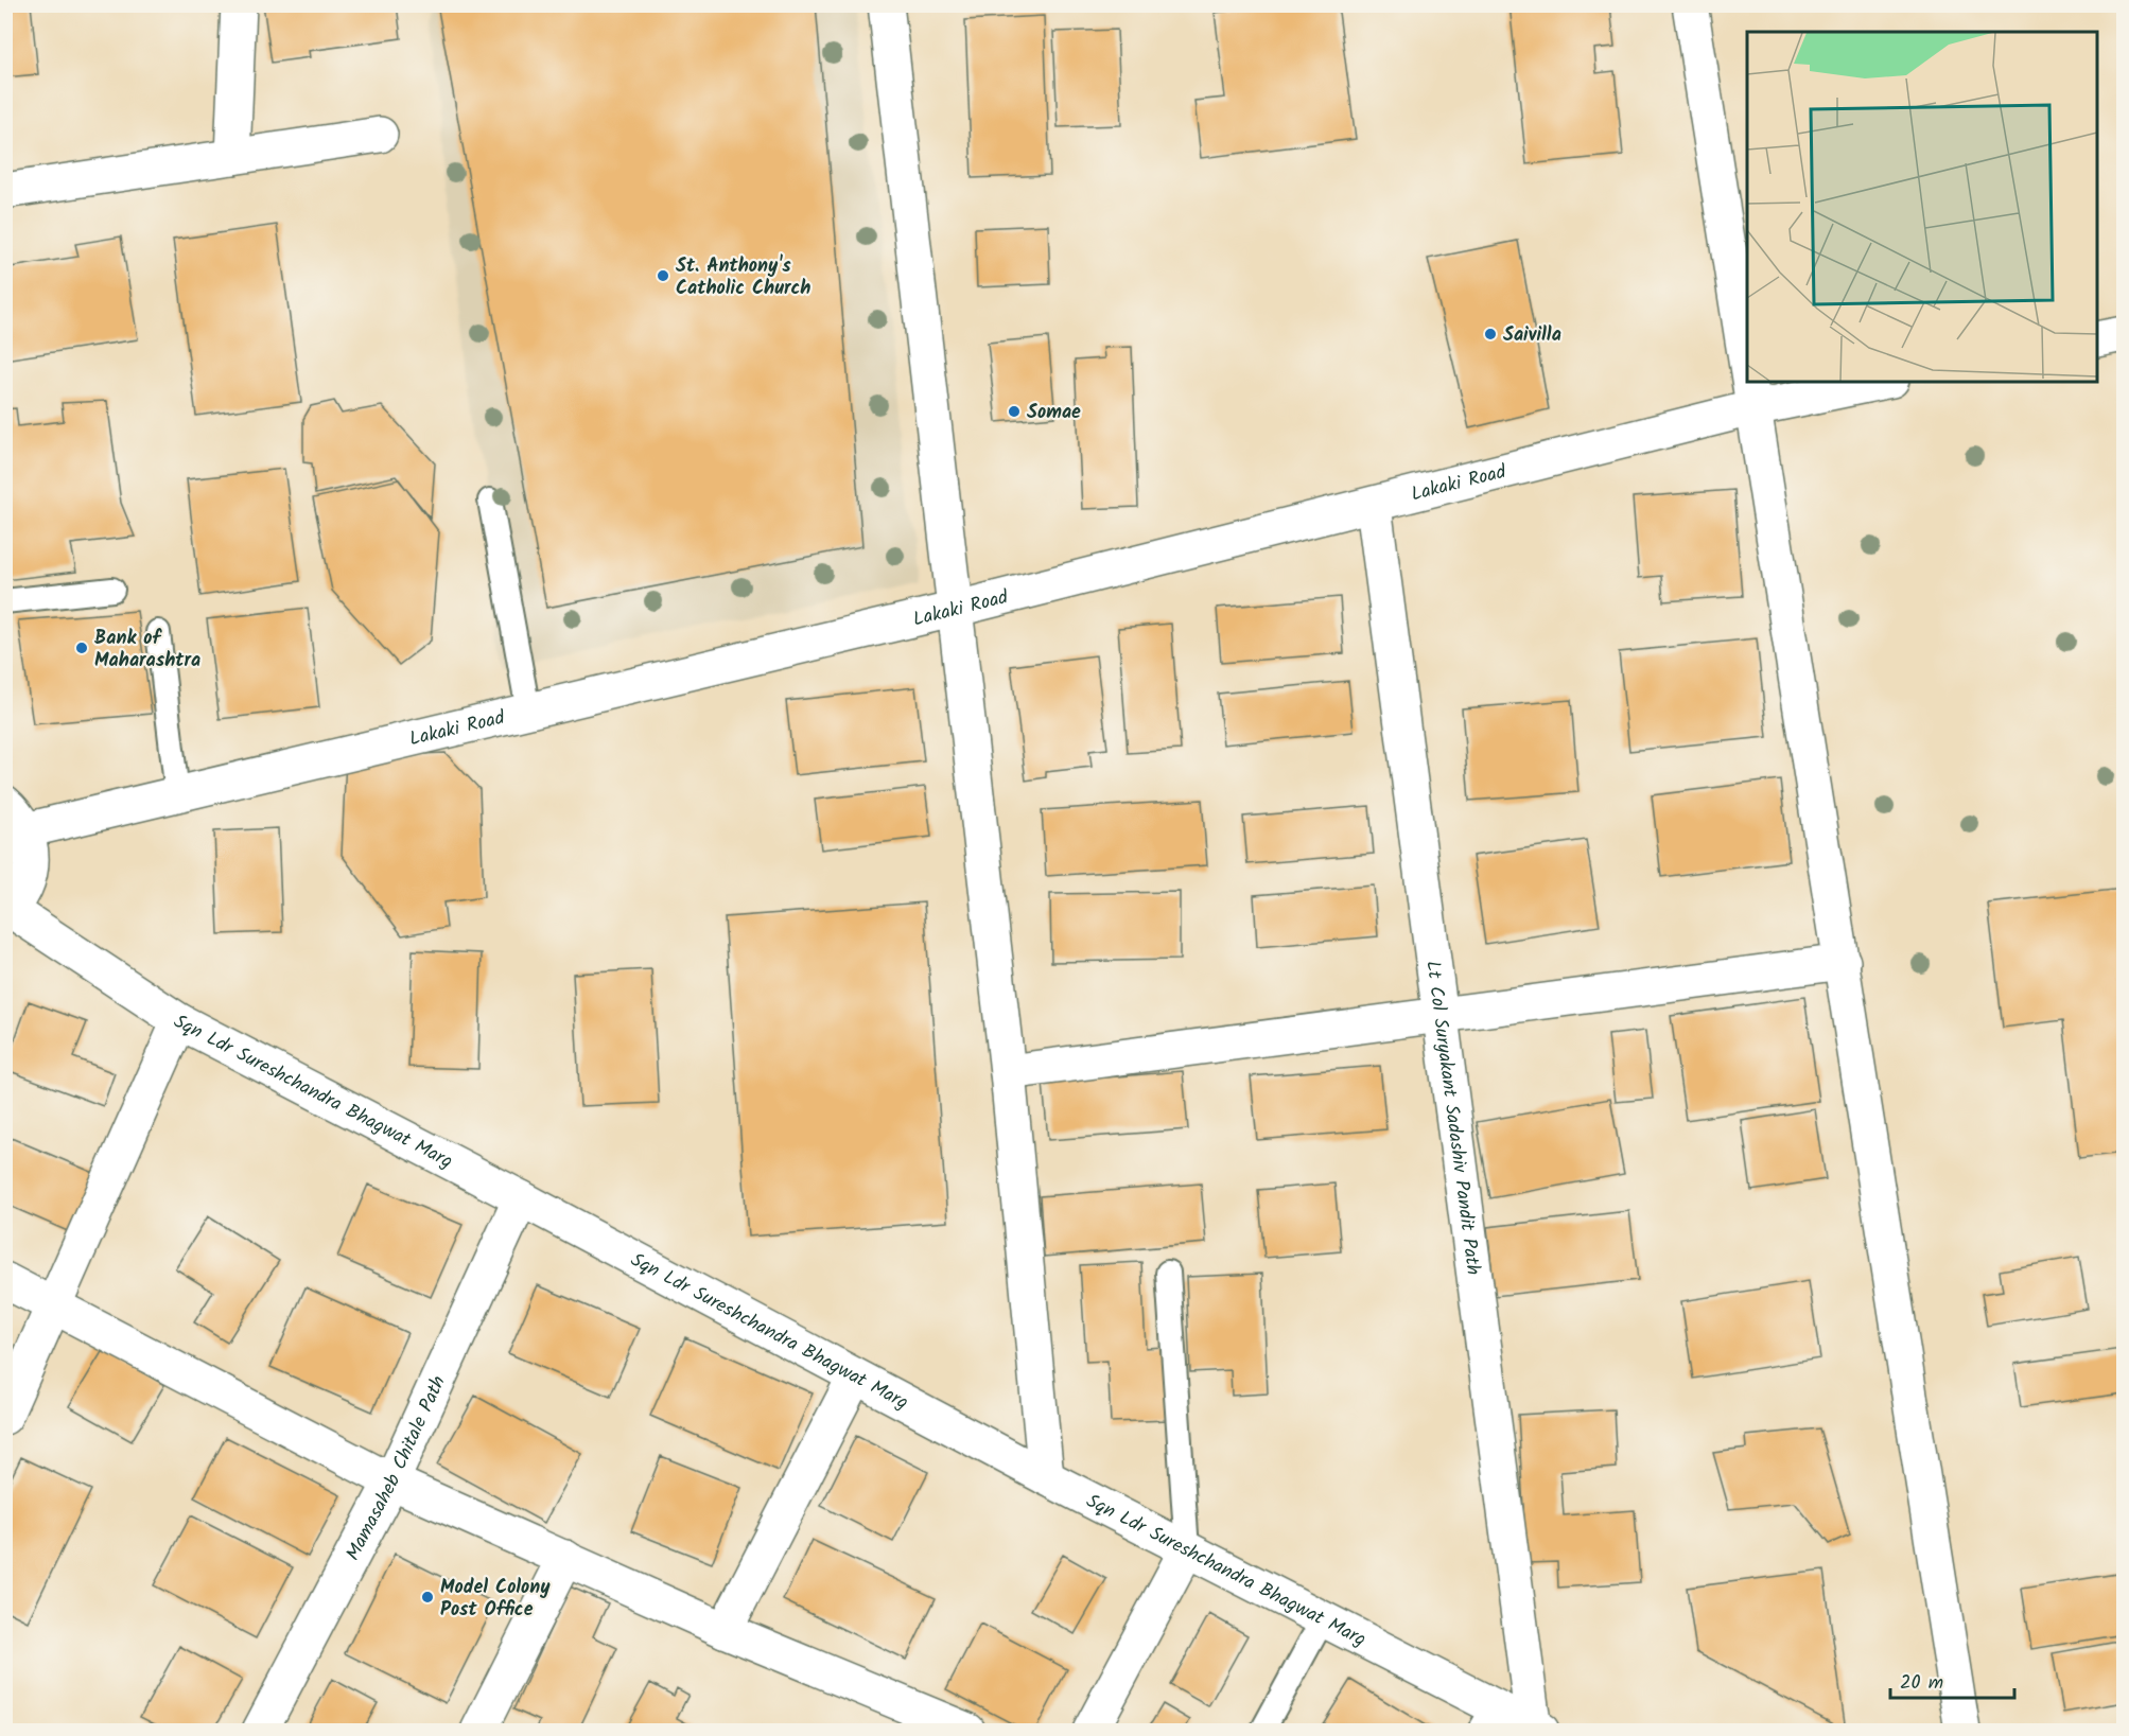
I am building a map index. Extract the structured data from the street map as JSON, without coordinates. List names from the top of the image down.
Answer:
{
  "streets": {
    "street": [
      "Lakaki Road",
      "Sqn Ldr Sureshchandra Bhagwat Marg",
      "Lt Col Suryakant Sadashiv Pandit Path",
      "Mamasaheb Chitale Path"
    ]
  },
  "crossings": [
    ["Lakaki Road", "Lt Col Suryakant Sadashiv Pandit Path"],
    ["Sqn Ldr Sureshchandra Bhagwat Marg", "Lt Col Suryakant Sadashiv Pandit Path"],
    ["Sqn Ldr Sureshchandra Bhagwat Marg", "Mamasaheb Chitale Path"]
  ],
  "places": [
    "St. Anthony's Catholic Church",
    "Saivilla",
    "Somae",
    "Bank of Maharashtra",
    "Model Colony Post Office"
  ],
  "scale_bar": "20 m"
}
